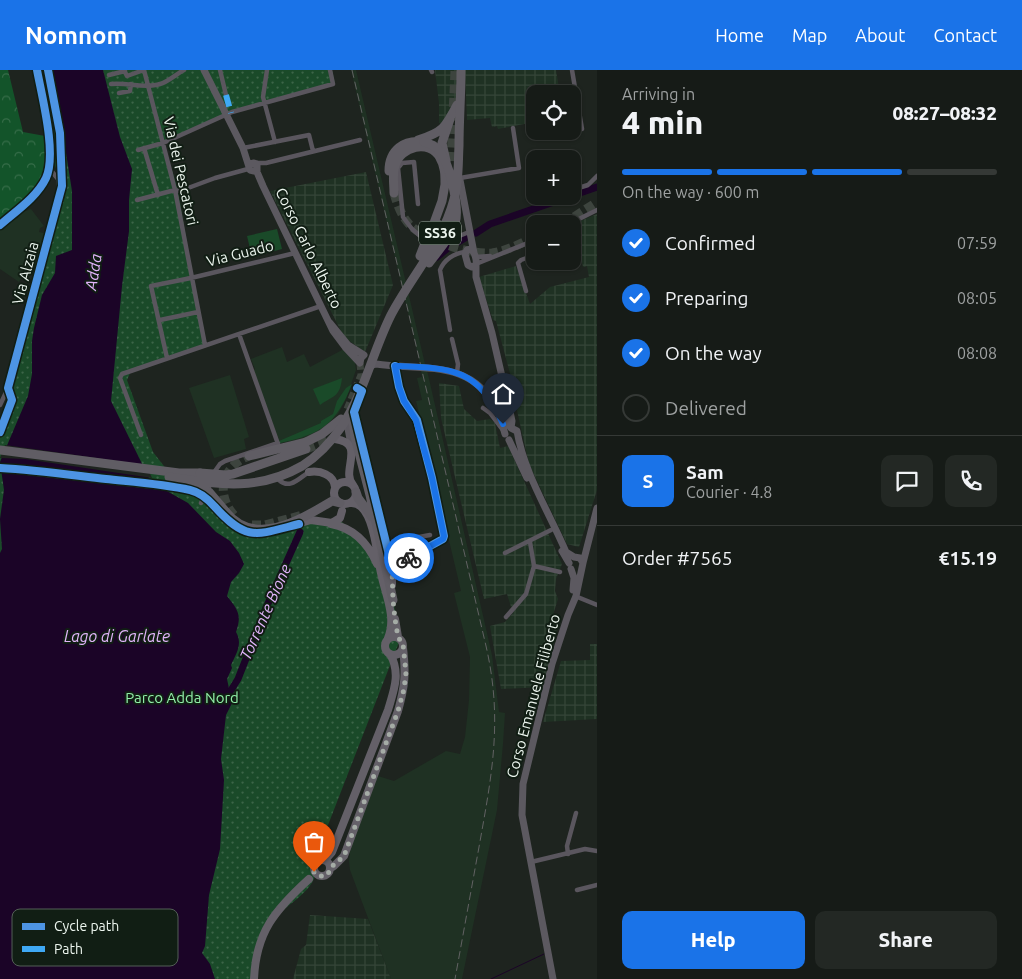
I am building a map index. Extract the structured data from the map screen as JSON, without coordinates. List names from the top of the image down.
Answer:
{
  "streets": {
    "highway": ["SS36"],
    "main road": ["Corso Carlo Alberto", "Corso Emanuele Filiberto"],
    "street": ["Via dei Pescatori", "Via Guado", "Via Alzaia"]
  },
  "crossings": [
    ["Via dei Pescatori", "Via Guado"],
    ["Corso Carlo Alberto", "Via Guado"]
  ],
  "water": ["Adda", "Torrente Bione", "Lago di Garlate"],
  "parks": ["Parco Adda Nord"],
  "legend": ["Cycle path", "Path"],
  "page": {
    "header": "Nomnom",
    "nav": [
      "Home",
      "Map",
      "About",
      "Contact"
    ],
    "heading": ["4 min", "Arriving in", "08:27–08:32"],
    "panel": [
      "Sam",
      "Courier · 4.8",
      "Order #7565",
      "€15.19"
    ],
    "map_buttons": ["+", "−"],
    "bar": "On the way · 600 m",
    "list": [
      ["Confirmed", "07:59"],
      ["Preparing", "08:05"],
      ["On the way", "08:08"],
      "Delivered"
    ],
    "round": "S",
    "buttons": ["Help", "Share"]
  }
}
